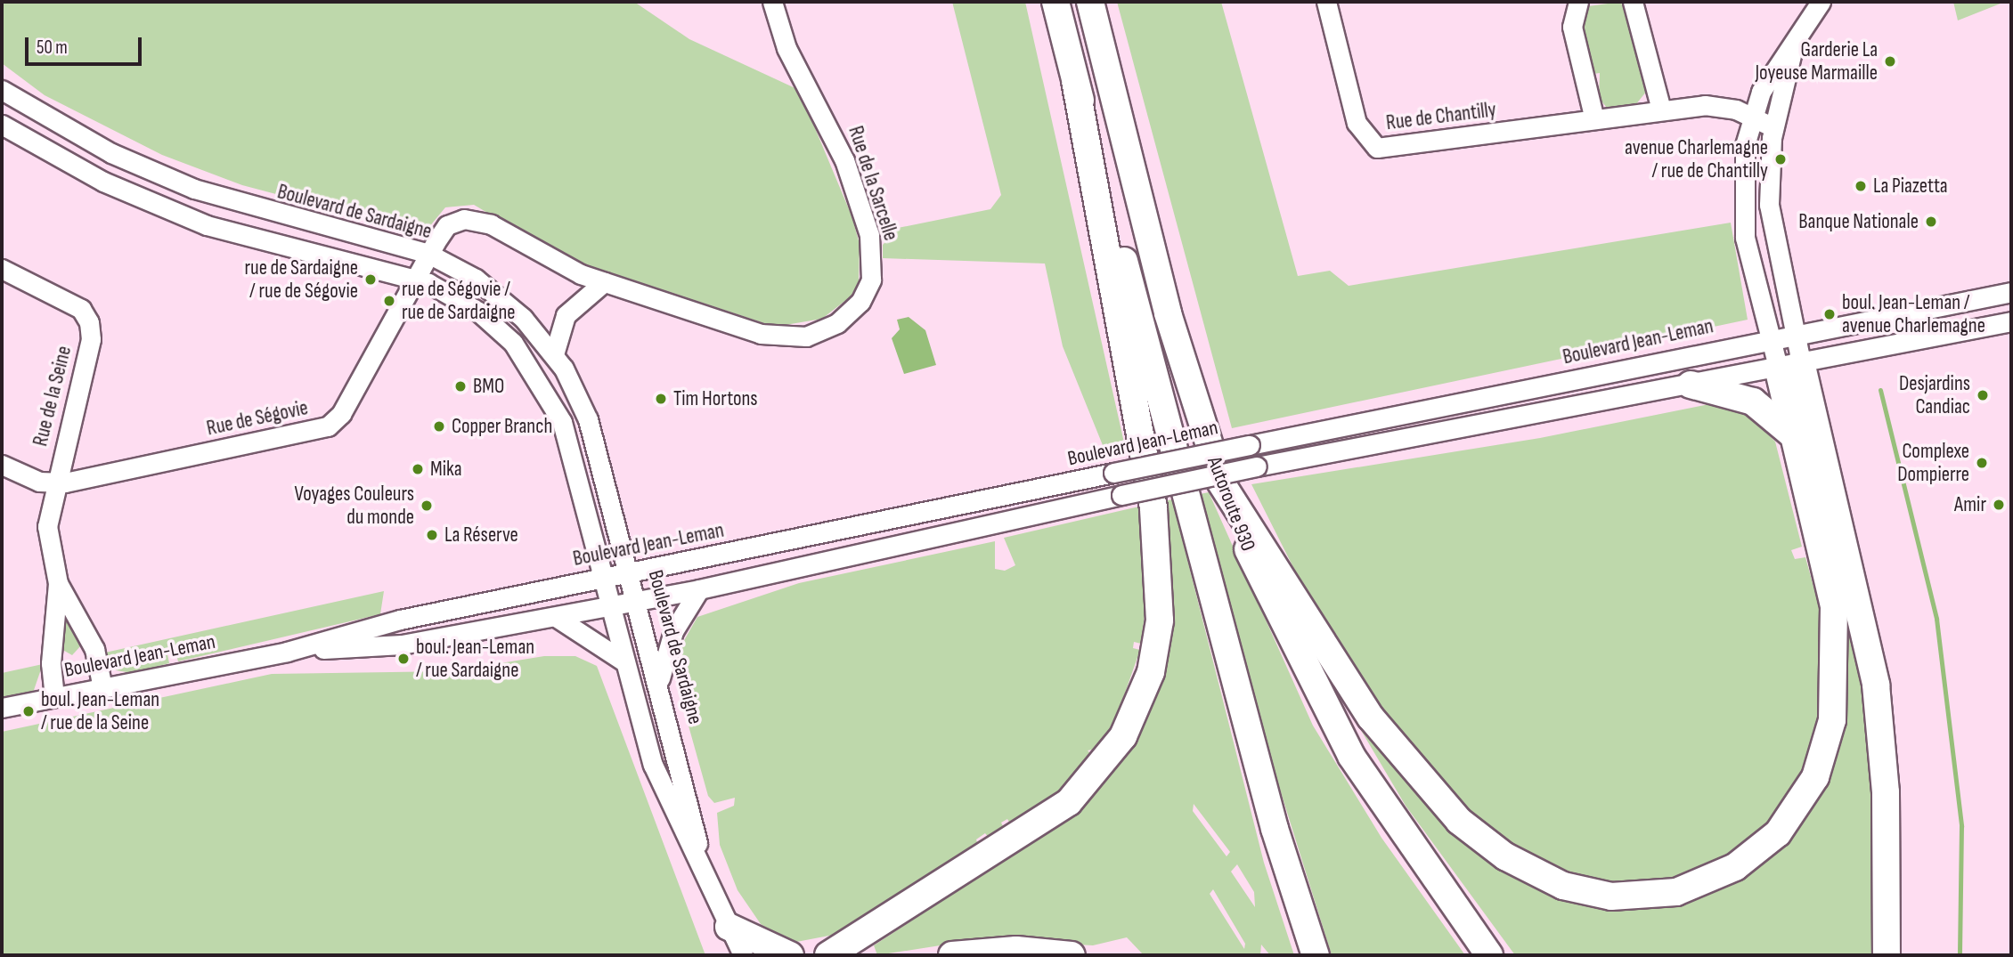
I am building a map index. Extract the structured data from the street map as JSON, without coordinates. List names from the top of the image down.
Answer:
{
  "streets": {
    "highway": ["Autoroute 930"],
    "street": [
      "Rue de Chantilly",
      "Rue de la Sarcelle",
      "Boulevard de Sardaigne",
      "Boulevard Jean-Leman",
      "Rue de la Seine",
      "Rue de Ségovie"
    ]
  },
  "crossings": [
    ["Rue de la Sarcelle", "Boulevard de Sardaigne"],
    ["Rue de la Sarcelle", "Rue de Ségovie"],
    ["Boulevard de Sardaigne", "Boulevard Jean-Leman"],
    ["Boulevard de Sardaigne", "Rue de Ségovie"],
    ["Boulevard Jean-Leman", "Rue de la Seine"],
    ["Rue de la Seine", "Rue de Ségovie"]
  ],
  "places": [
    "Garderie La Joyeuse Marmaille",
    "avenue Charlemagne / rue de Chantilly",
    "La Piazetta",
    "Banque Nationale",
    "rue de Sardaigne / rue de Ségovie",
    "rue de Ségovie / rue de Sardaigne",
    "boul. Jean-Leman / avenue Charlemagne",
    "BMO",
    "Desjardins Candiac",
    "Tim Hortons",
    "Copper Branch",
    "Complexe Dompierre",
    "Mika",
    "Amir",
    "Voyages Couleurs du monde",
    "La Réserve",
    "boul. Jean-Leman / rue Sardaigne",
    "boul. Jean-Leman / rue de la Seine"
  ],
  "scale_bar": "50 m"
}
